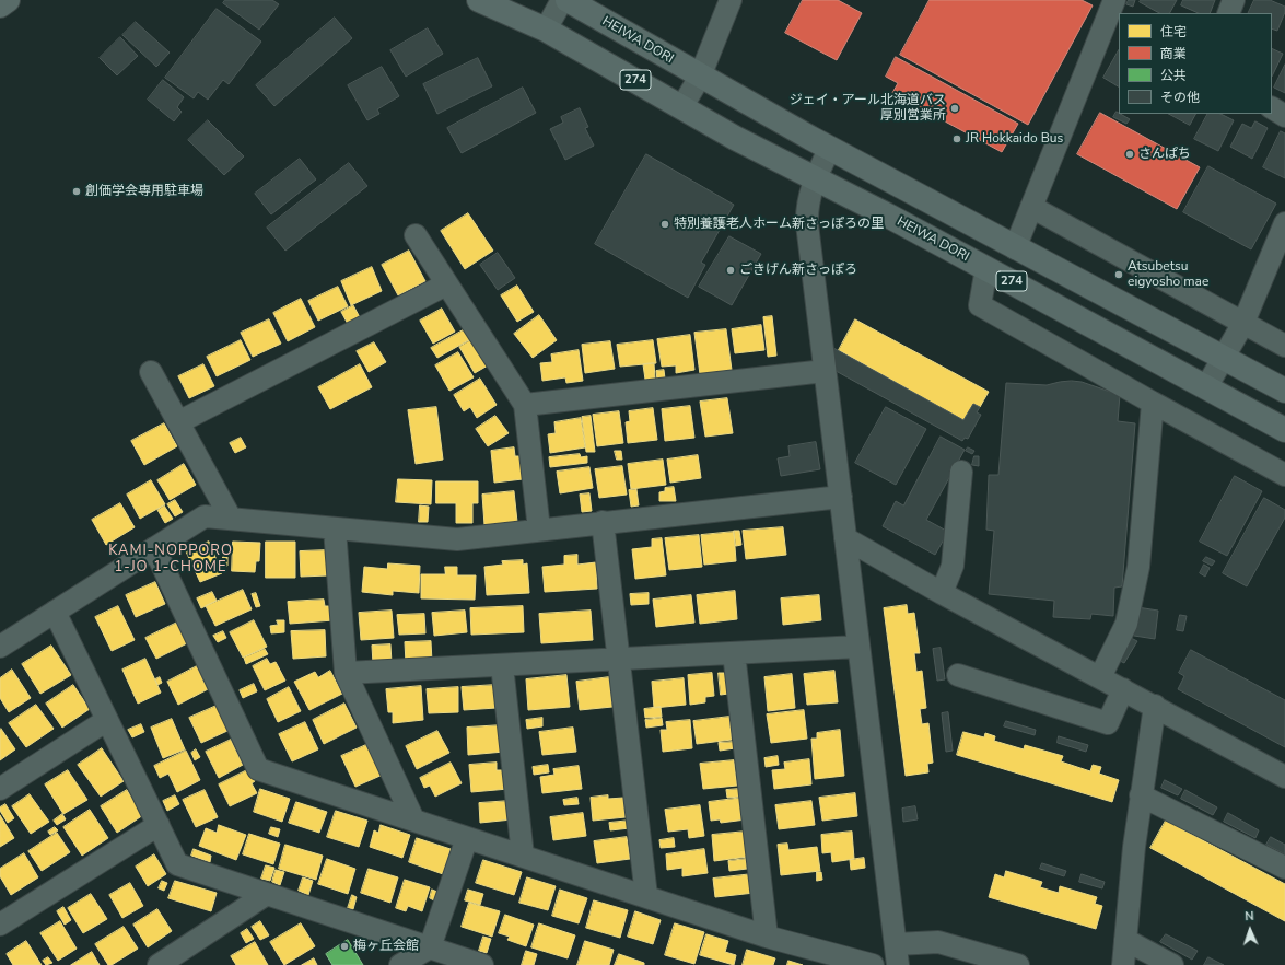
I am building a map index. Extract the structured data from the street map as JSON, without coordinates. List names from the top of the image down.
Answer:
{
  "streets": {
    "highway": ["HEIWA DORI", "274"]
  },
  "crossings": [
    ["HEIWA DORI", "274"]
  ],
  "districts": ["KAMI-NOPPORO 1-JO 1-CHOME"],
  "places": [
    "ジェイ・アール北海道バス 厚別営業所",
    "JR Hokkaido Bus",
    "さんぱち",
    "創価学会専用駐車場",
    "特別養護老人ホーム新さっぽろの里",
    "ごきげん新さっぽろ",
    "Atsubetsu eigyosho mae",
    "梅ヶ丘会館"
  ],
  "legend": [
    "住宅",
    "商業",
    "公共",
    "その他"
  ],
  "north": "top"
}
